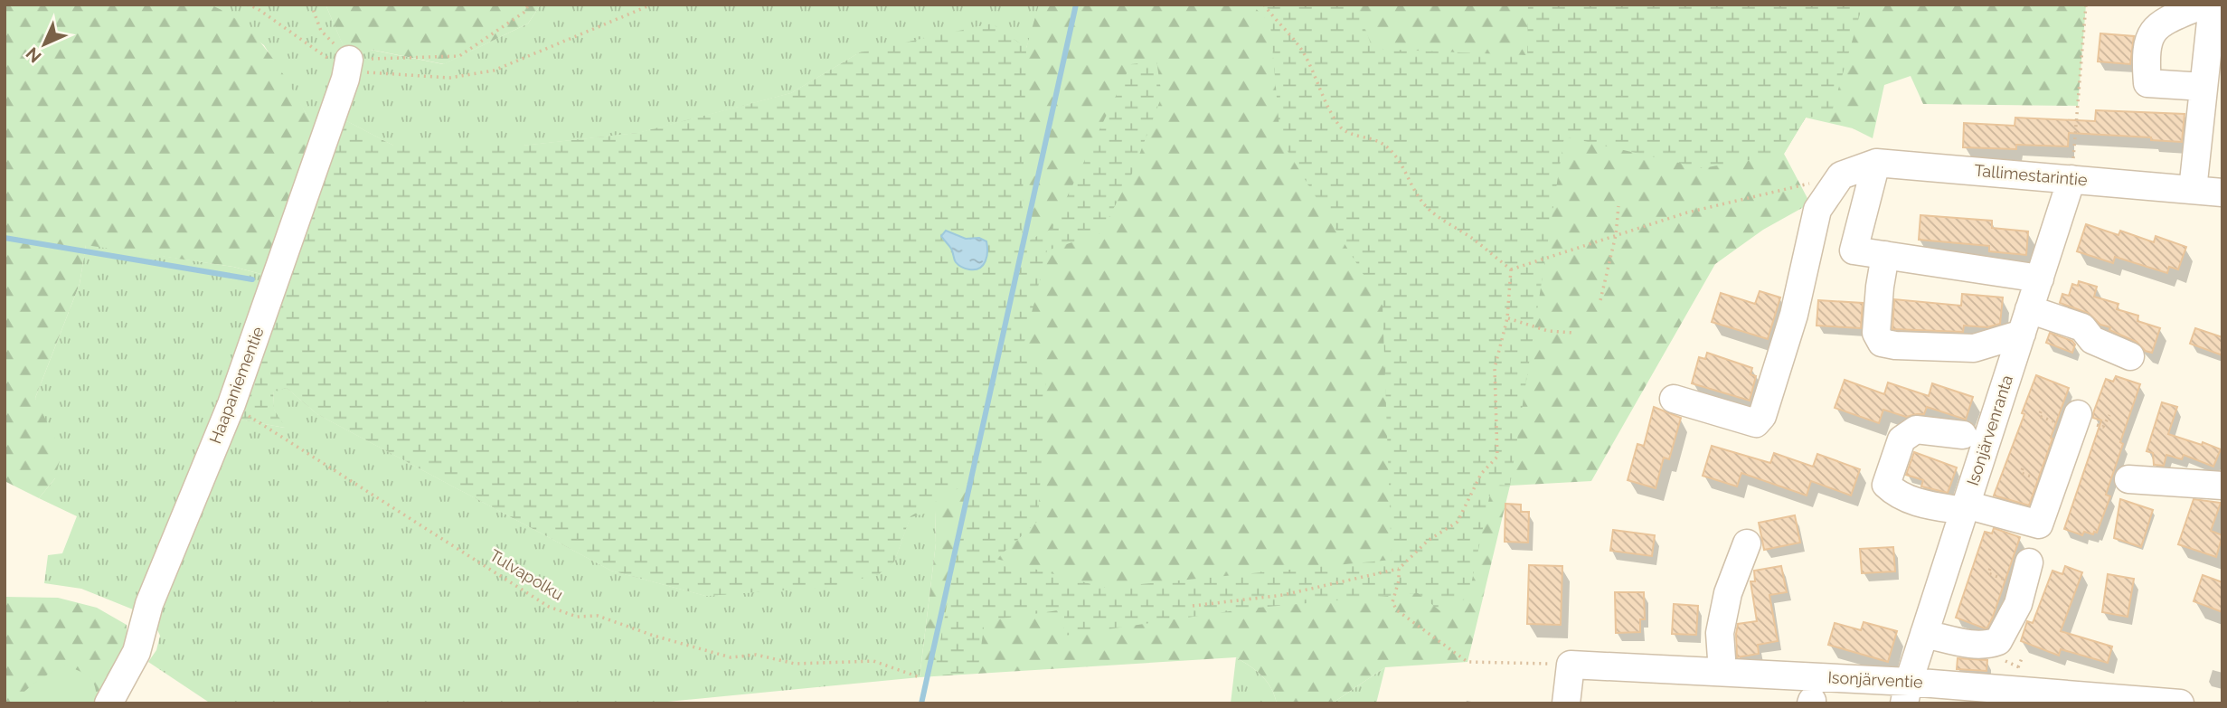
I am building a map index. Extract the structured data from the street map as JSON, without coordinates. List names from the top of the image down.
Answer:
{
  "streets": {
    "street": [
      "Tallimestarintie",
      "Haapaniementie",
      "Isonjärvenranta",
      "Isonjärventie"
    ],
    "path": ["Tulvapolku"]
  },
  "crossings": [
    ["Tallimestarintie", "Isonjärvenranta"],
    ["Haapaniementie", "Tulvapolku"],
    ["Isonjärvenranta", "Isonjärventie"]
  ],
  "north": "bottom left"
}
